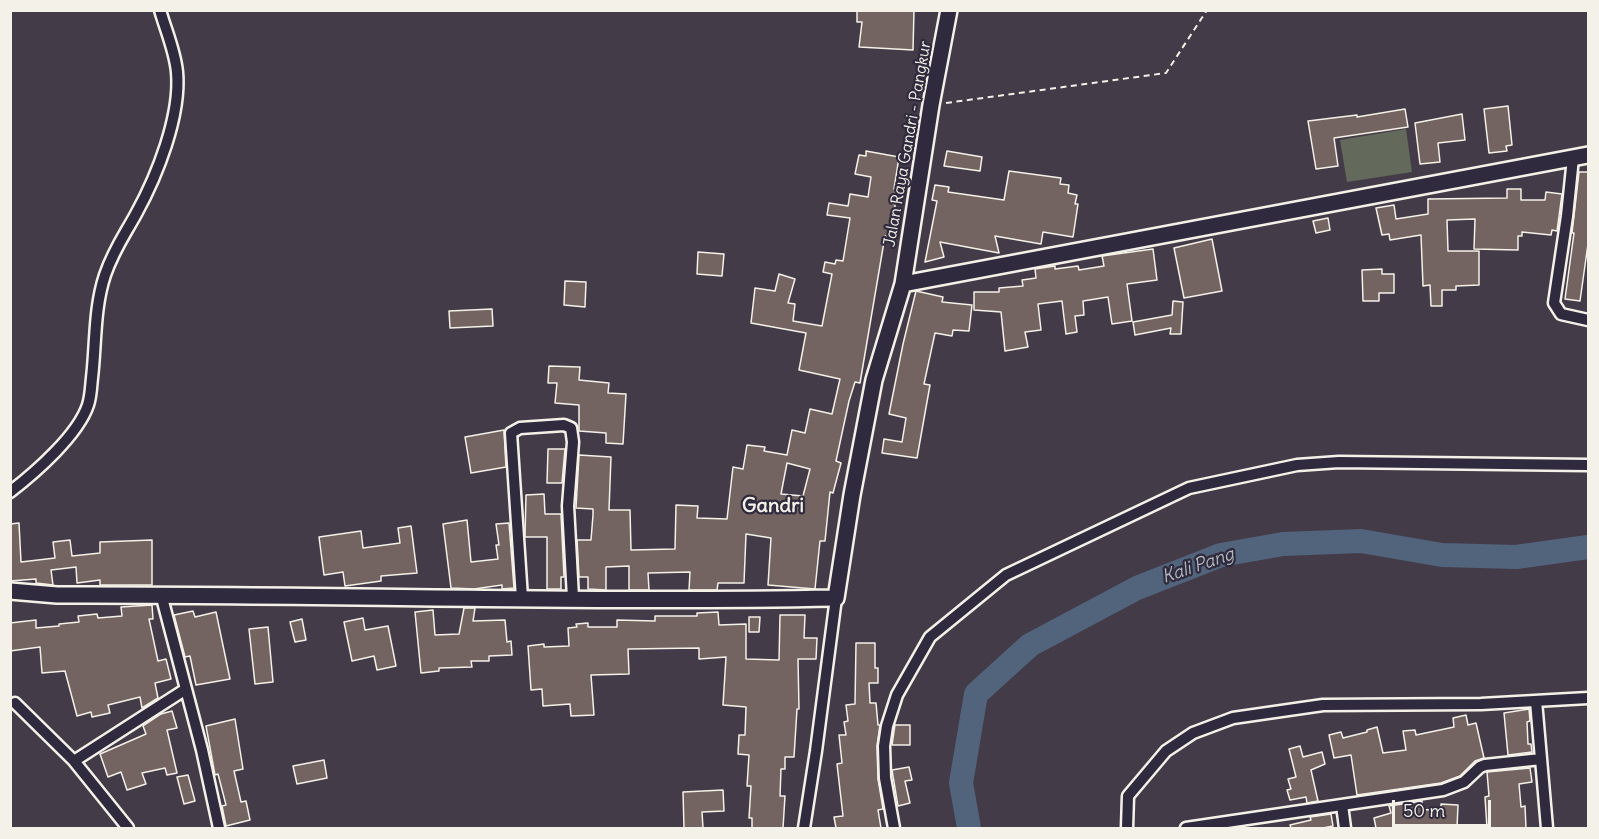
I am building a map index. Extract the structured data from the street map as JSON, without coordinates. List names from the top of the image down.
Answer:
{
  "streets": {
    "street": ["Jalan Raya Gandri - Pangkur"]
  },
  "districts": ["Gandri"],
  "water": ["Kali Pang"],
  "scale_bar": "50 m"
}
